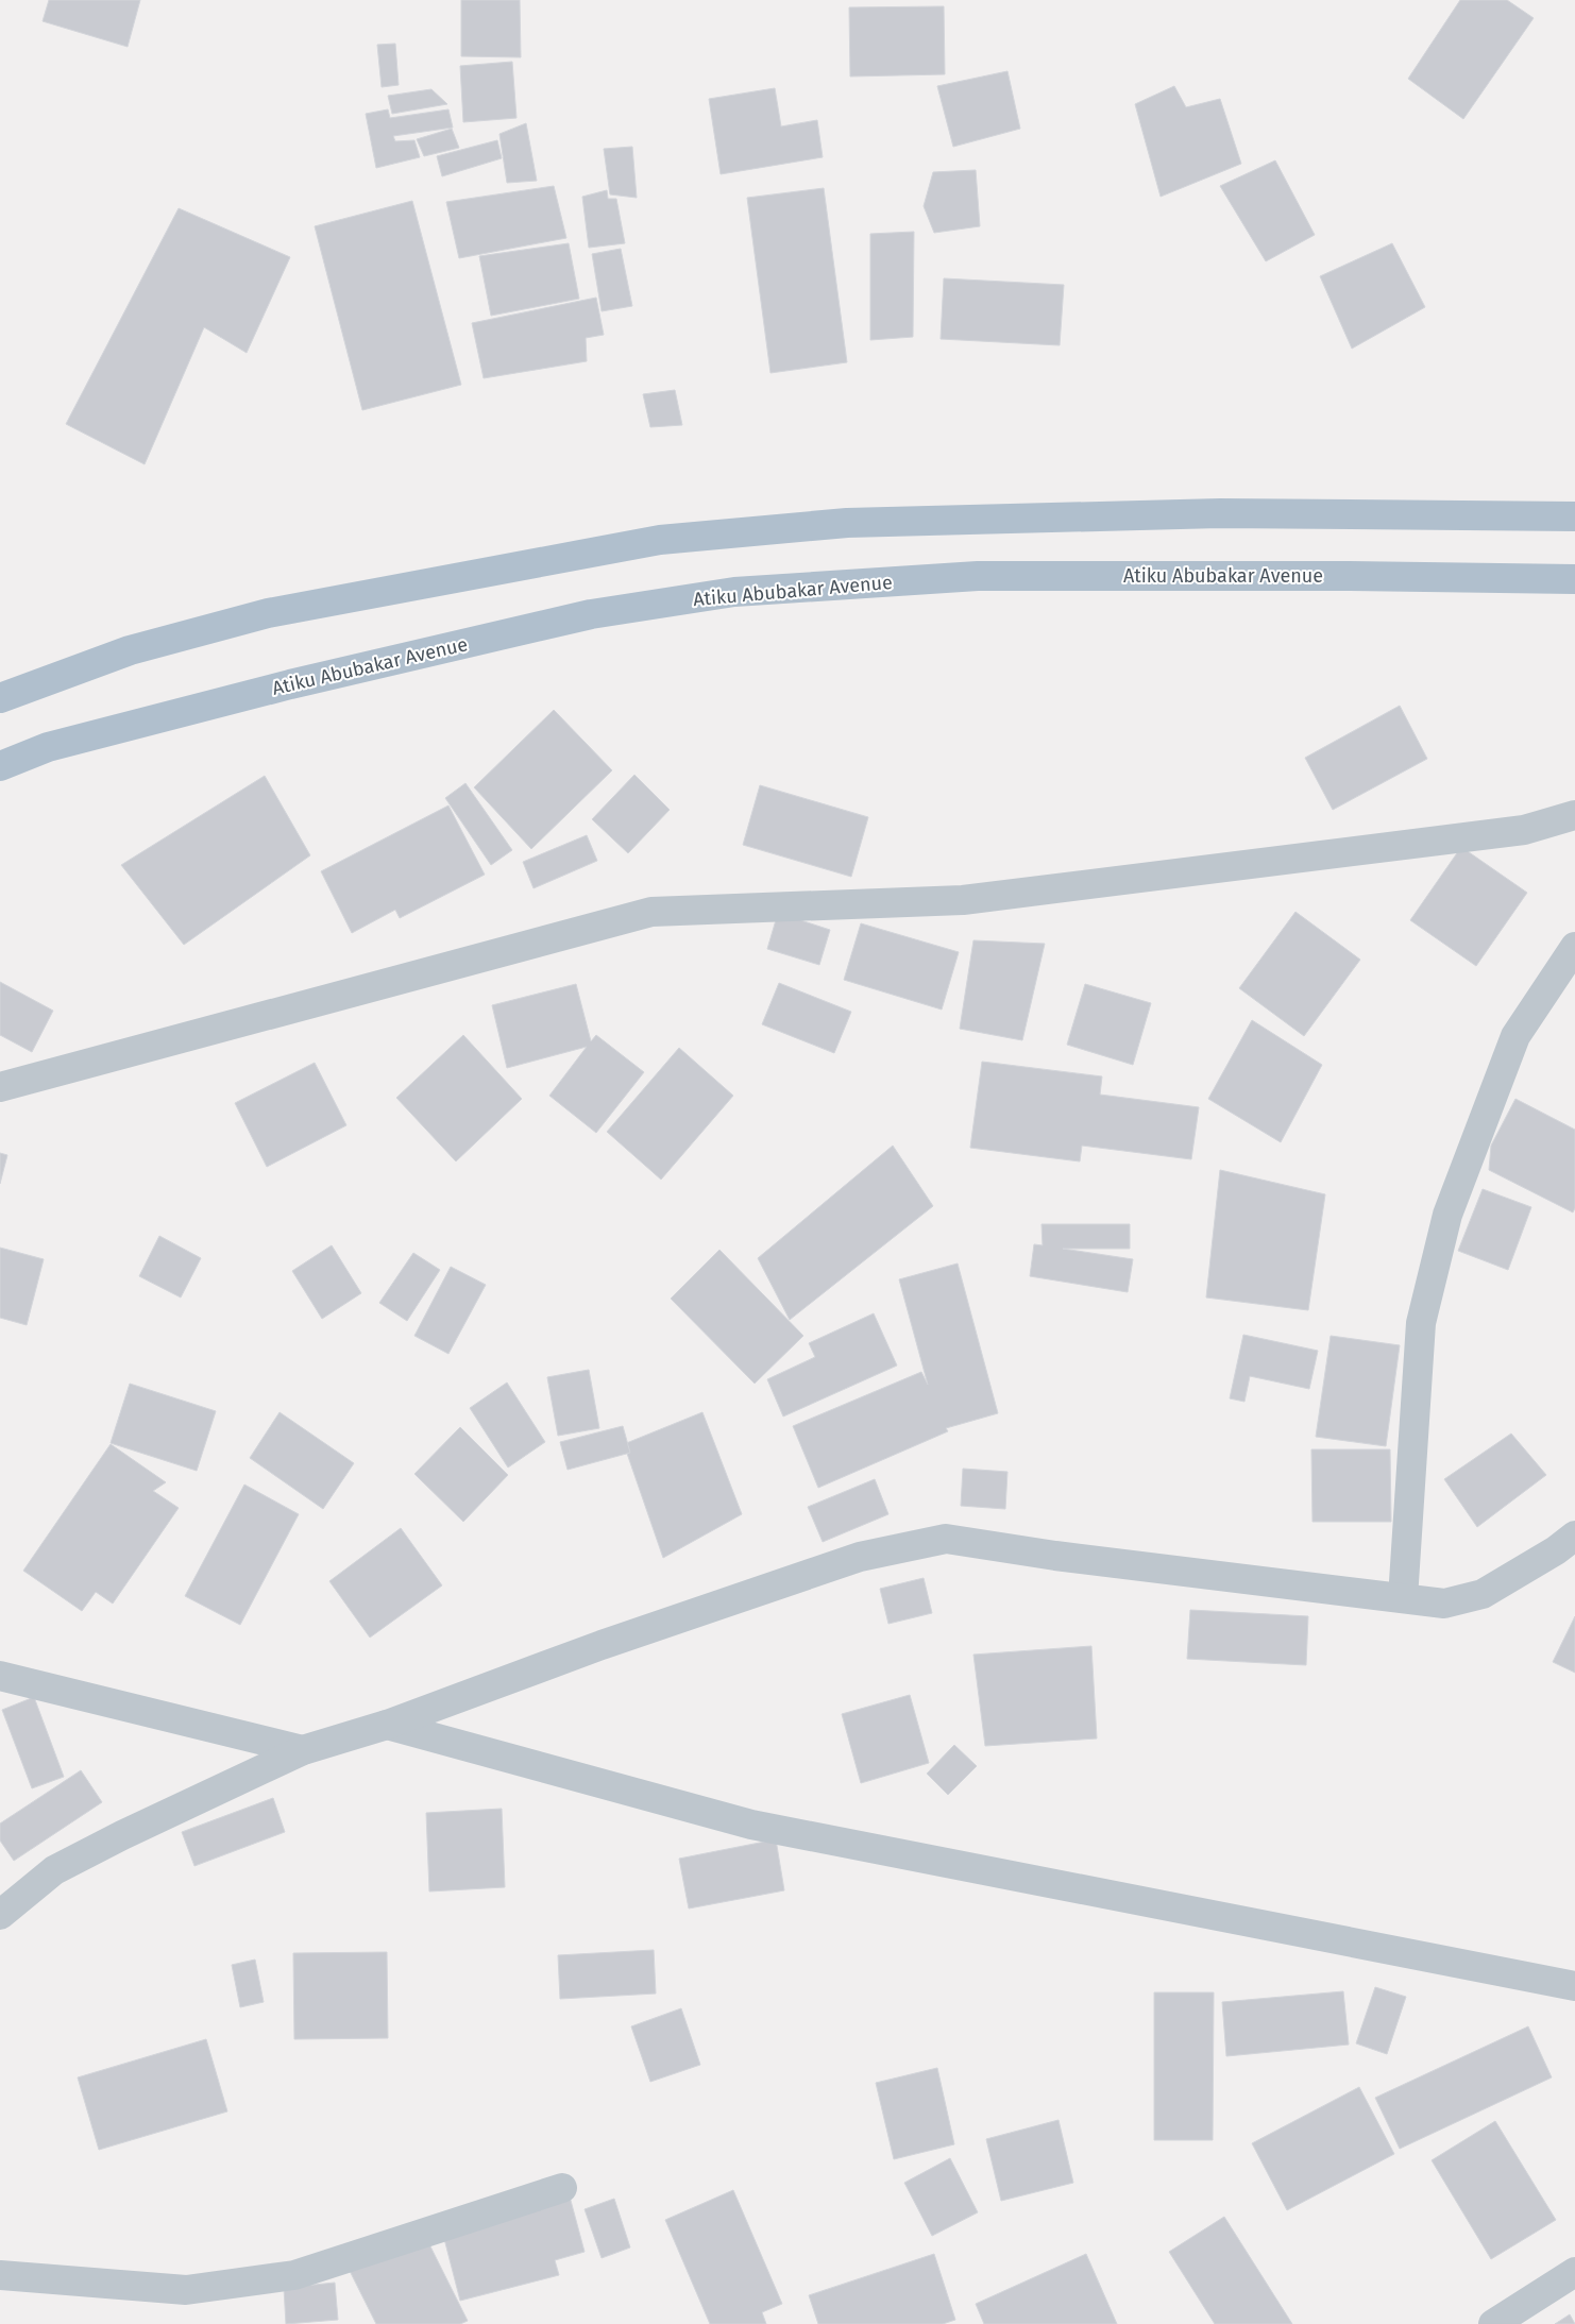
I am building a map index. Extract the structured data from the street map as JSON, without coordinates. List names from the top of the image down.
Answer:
{
  "streets": {
    "main road": ["Atiku Abubakar Avenue"]
  }
}
